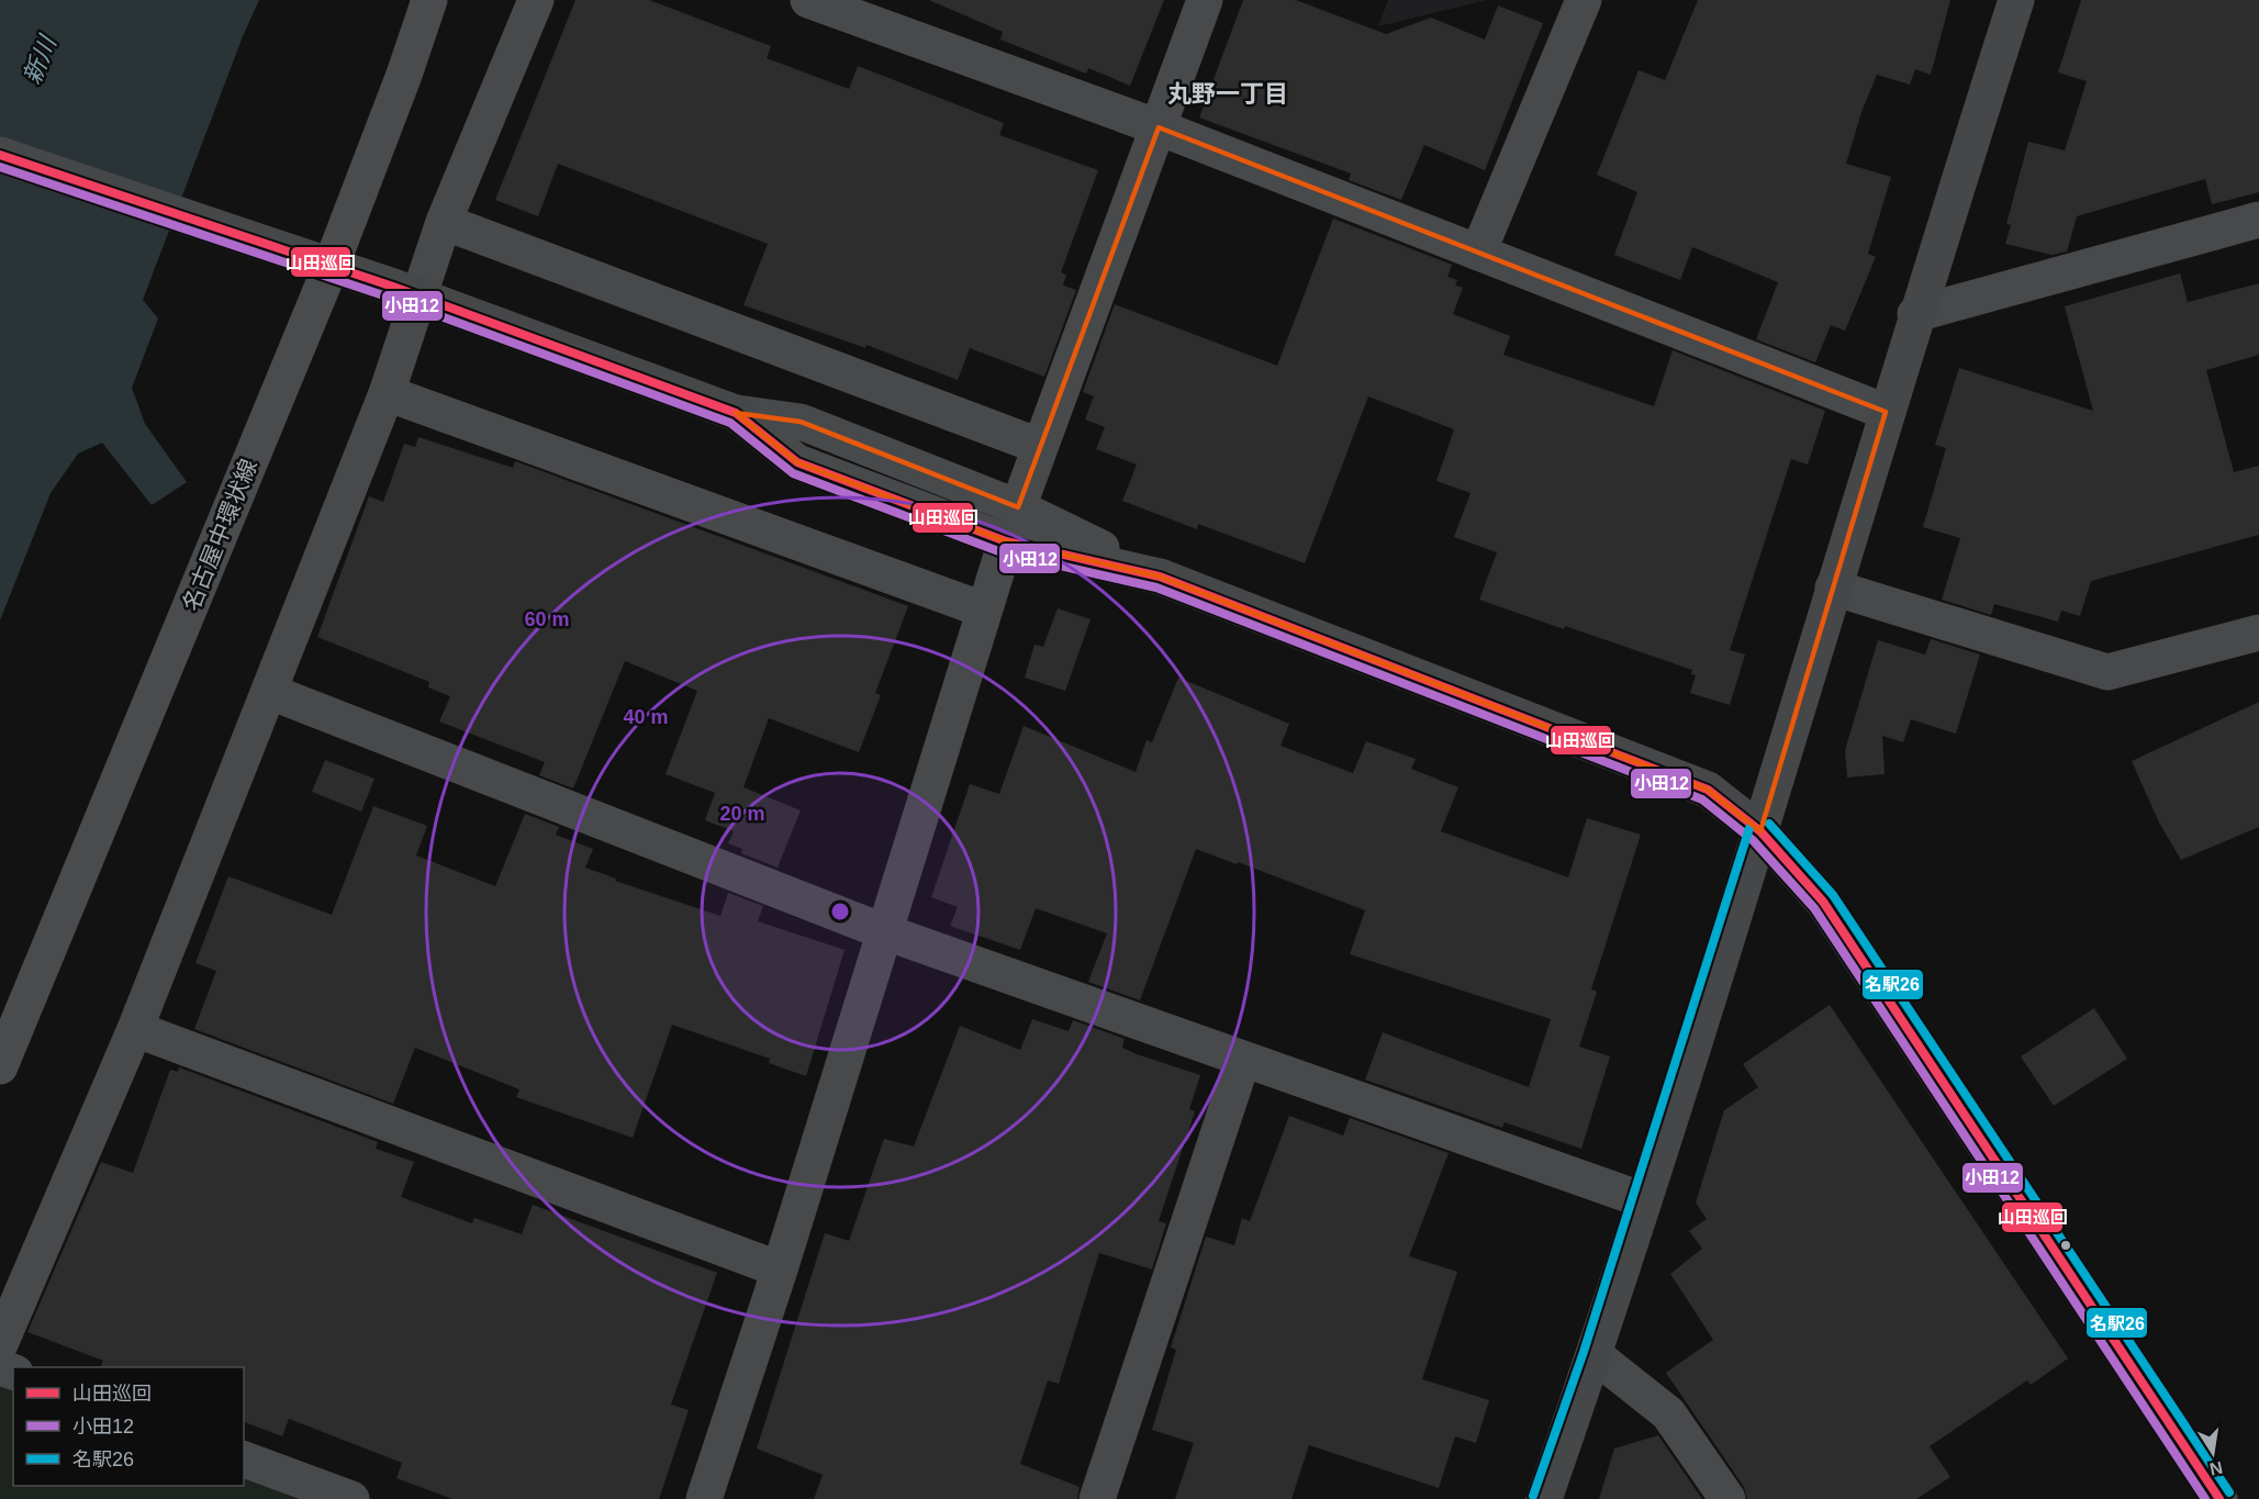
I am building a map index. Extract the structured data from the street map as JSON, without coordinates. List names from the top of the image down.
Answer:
{
  "streets": {
    "main road": ["名古屋中環状線"]
  },
  "districts": ["丸野一丁目"],
  "water": ["新川"],
  "lines": ["transit line 山田巡回", "transit line 小田12", "transit line 名駅26"],
  "legend": ["山田巡回", "小田12", "名駅26"],
  "north": "bottom",
  "rings": ["60 m", "40 m", "20 m"]
}
